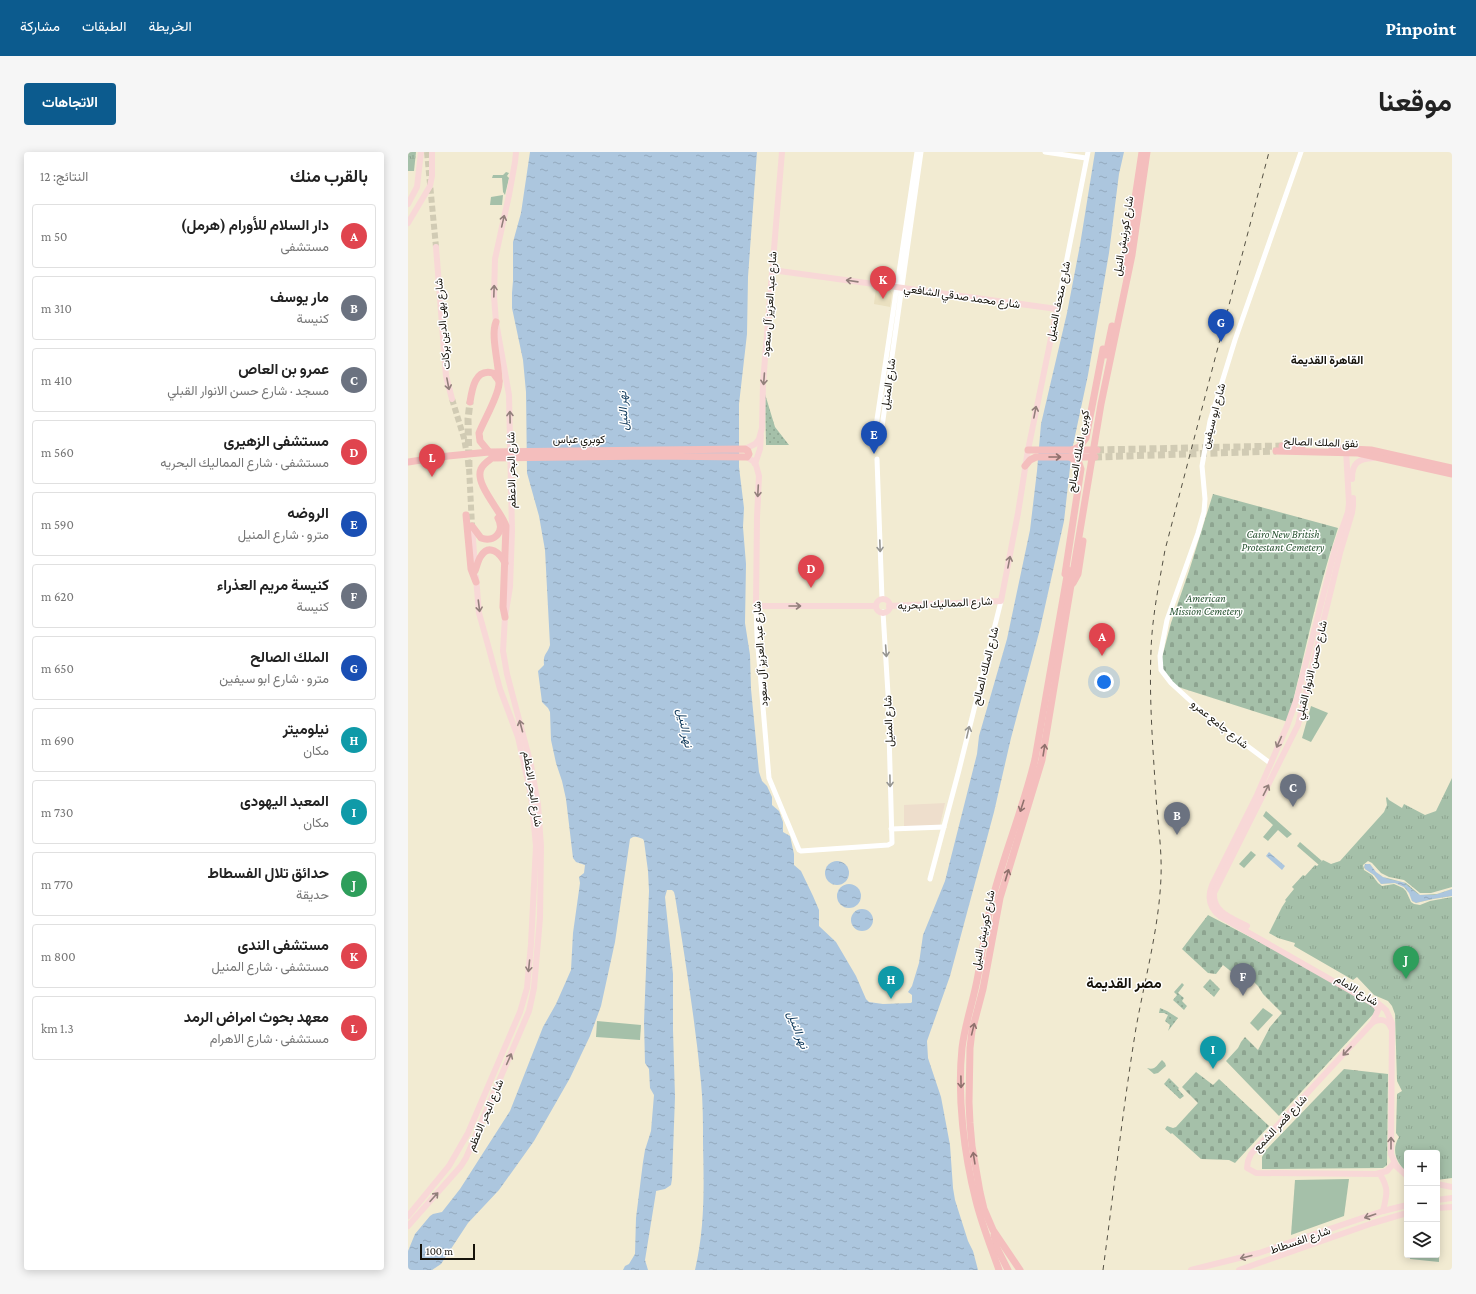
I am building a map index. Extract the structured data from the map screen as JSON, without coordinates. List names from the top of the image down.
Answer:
{
  "streets": {
    "highway": [
      "شارع كورنيش النيل",
      "كوبري عباس",
      "نفق الملك الصالح",
      "كوبرى الملك الصالح"
    ],
    "main road": [
      "شارع محمد صدقي الشافعي",
      "شارع متحف المنيل",
      "شارع عبد العزيز آل سعود",
      "شارع بهى الدين بركات",
      "شارع البحر الاعظم",
      "شارع المماليك البحريه",
      "شارع الملك الصالح",
      "شارع حسن الانوار القبلي",
      "شارع الامام",
      "شارع قصر الشمع",
      "شارع الفسطاط"
    ],
    "street": ["شارع المنيل", "شارع ابو سيفين", "شارع جامع عمرو"]
  },
  "crossings": [
    ["شارع كورنيش النيل", "كوبرى الملك الصالح"],
    ["شارع محمد صدقي الشافعي", "شارع متحف المنيل"],
    ["شارع محمد صدقي الشافعي", "شارع عبد العزيز آل سعود"],
    ["شارع محمد صدقي الشافعي", "شارع المنيل"],
    ["شارع عبد العزيز آل سعود", "شارع المنيل"],
    ["شارع المنيل", "شارع المماليك البحريه"],
    ["شارع ابو سيفين", "شارع جامع عمرو"],
    ["نفق الملك الصالح", "شارع حسن الانوار القبلي"],
    ["شارع المماليك البحريه", "شارع الملك الصالح"],
    ["شارع حسن الانوار القبلي", "شارع جامع عمرو"],
    ["شارع حسن الانوار القبلي", "شارع الامام"],
    ["شارع الامام", "شارع قصر الشمع"]
  ],
  "one_way": [
    "شارع محمد صدقي الشافعي",
    "شارع متحف المنيل",
    "شارع عبد العزيز آل سعود",
    "شارع بهى الدين بركات",
    "شارع الملك الصالح"
  ],
  "districts": ["القاهرة القديمة", "مصر القديمة"],
  "water": ["نهر النيل"],
  "parks": ["Cairo New British Protestant Cemetery", "American Mission Cemetery"],
  "scale_bar": "100 m",
  "page": {
    "header": "Pinpoint",
    "nav": ["الخريطة", "الطبقات", "مشاركة"],
    "title": "موقعنا",
    "buttons": "الاتجاهات",
    "heading": ["بالقرب منك", "النتائج: 12"],
    "list": [
      {
        "mark": "A",
        "name": "دار السلام للأورام (هرمل)",
        "note": "مستشفى",
        "value": "50 m"
      },
      {
        "mark": "B",
        "name": "مار يوسف",
        "note": "كنيسة",
        "value": "310 m"
      },
      {
        "mark": "C",
        "name": "عمرو بن العاص",
        "note": "مسجد · شارع حسن الانوار القبلي",
        "value": "410 m"
      },
      {
        "mark": "D",
        "name": "مستشفى الزهيرى",
        "note": "مستشفى · شارع المماليك البحريه",
        "value": "560 m"
      },
      {
        "mark": "E",
        "name": "الروضه",
        "note": "مترو · شارع المنيل",
        "value": "590 m"
      },
      {
        "mark": "F",
        "name": "كنيسة مريم العذراء",
        "note": "كنيسة",
        "value": "620 m"
      },
      {
        "mark": "G",
        "name": "الملك الصالح",
        "note": "مترو · شارع ابو سيفين",
        "value": "650 m"
      },
      {
        "mark": "H",
        "name": "نيلوميتر",
        "note": "مكان",
        "value": "690 m"
      },
      {
        "mark": "I",
        "name": "المعبد اليهودى",
        "note": "مكان",
        "value": "730 m"
      },
      {
        "mark": "J",
        "name": "حدائق تلال الفسطاط",
        "note": "حديقة",
        "value": "770 m"
      },
      {
        "mark": "K",
        "name": "مستشفى الندى",
        "note": "مستشفى · شارع المنيل",
        "value": "800 m"
      },
      {
        "mark": "L",
        "name": "معهد بحوث امراض الرمد",
        "note": "مستشفى · شارع الاهرام",
        "value": "1.3 km"
      }
    ],
    "pins": [
      "K",
      "G",
      "E",
      "L",
      "D",
      "A",
      "C",
      "B",
      "J",
      "F",
      "H",
      "I"
    ],
    "map_buttons": ["+", "−"],
    "scale": "100 m"
  }
}
